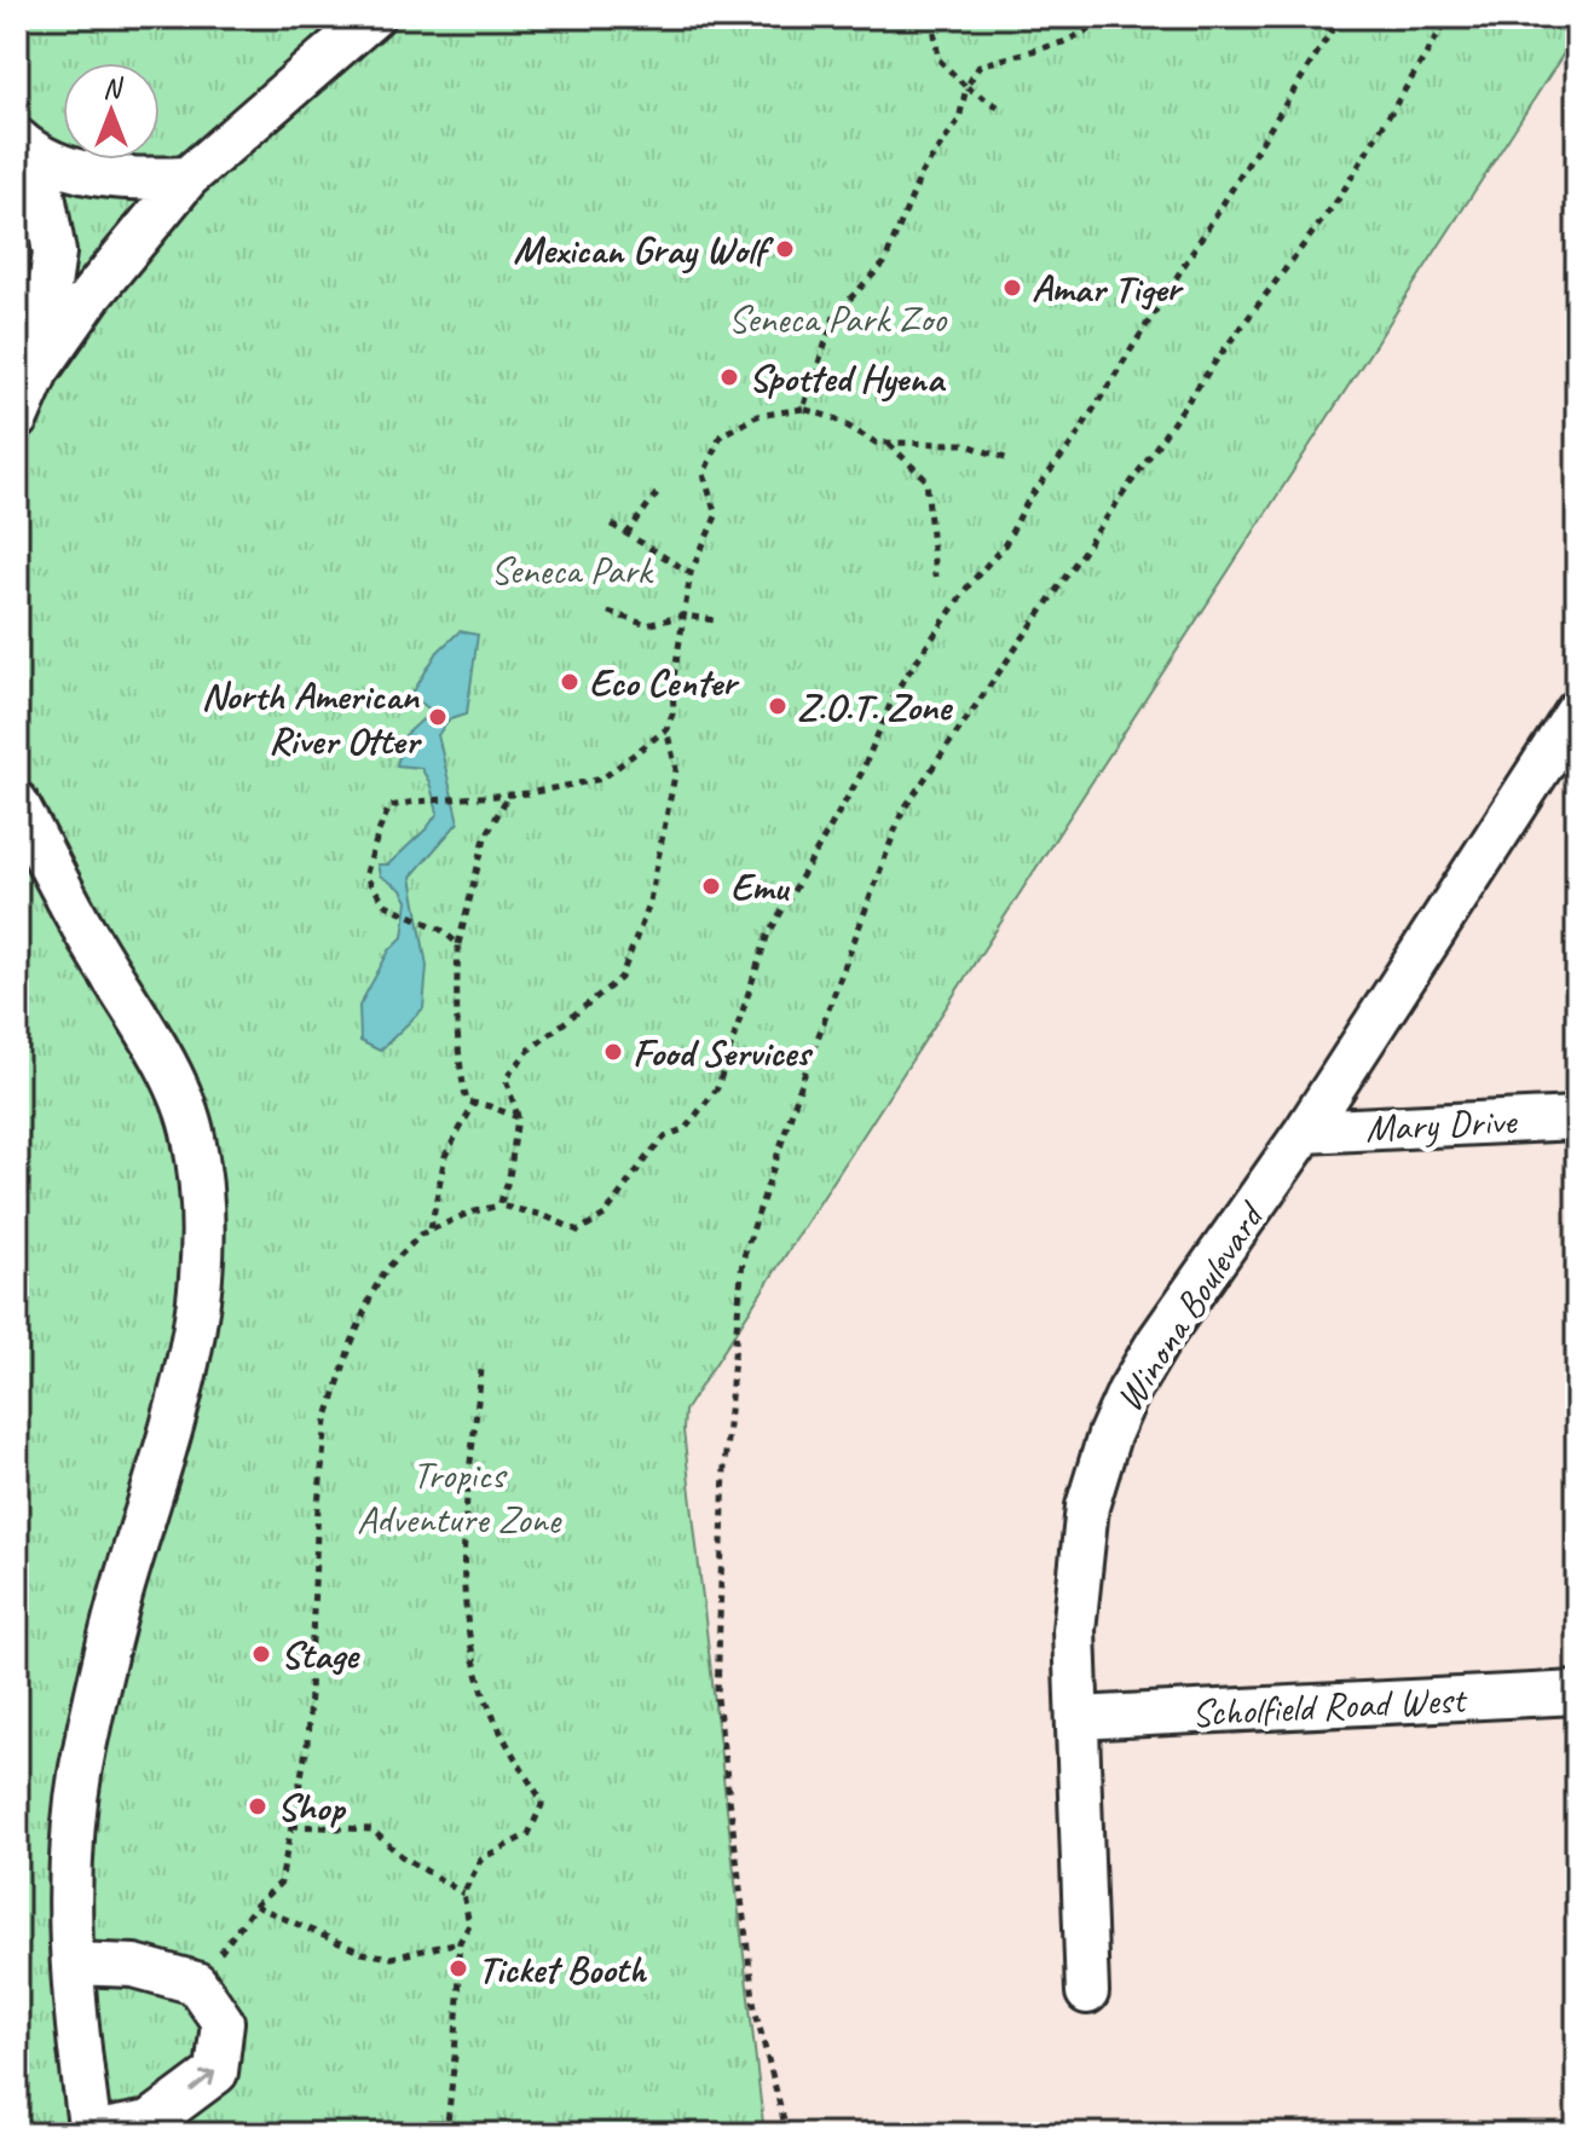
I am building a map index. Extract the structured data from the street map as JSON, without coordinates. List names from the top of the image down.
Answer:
{
  "streets": {
    "street": ["Mary Drive", "Winona Boulevard", "Scholfield Road West"]
  },
  "crossings": [
    ["Mary Drive", "Winona Boulevard"],
    ["Winona Boulevard", "Scholfield Road West"]
  ],
  "parks": ["Seneca Park Zoo", "Seneca Park", "Tropics Adventure Zone"],
  "places": [
    "Mexican Gray Wolf",
    "Amar Tiger",
    "Spotted Hyena",
    "Eco Center",
    "Z.O.T. Zone",
    "North American River Otter",
    "Emu",
    "Food Services",
    "Stage",
    "Shop",
    "Ticket Booth"
  ],
  "north": "top"
}
